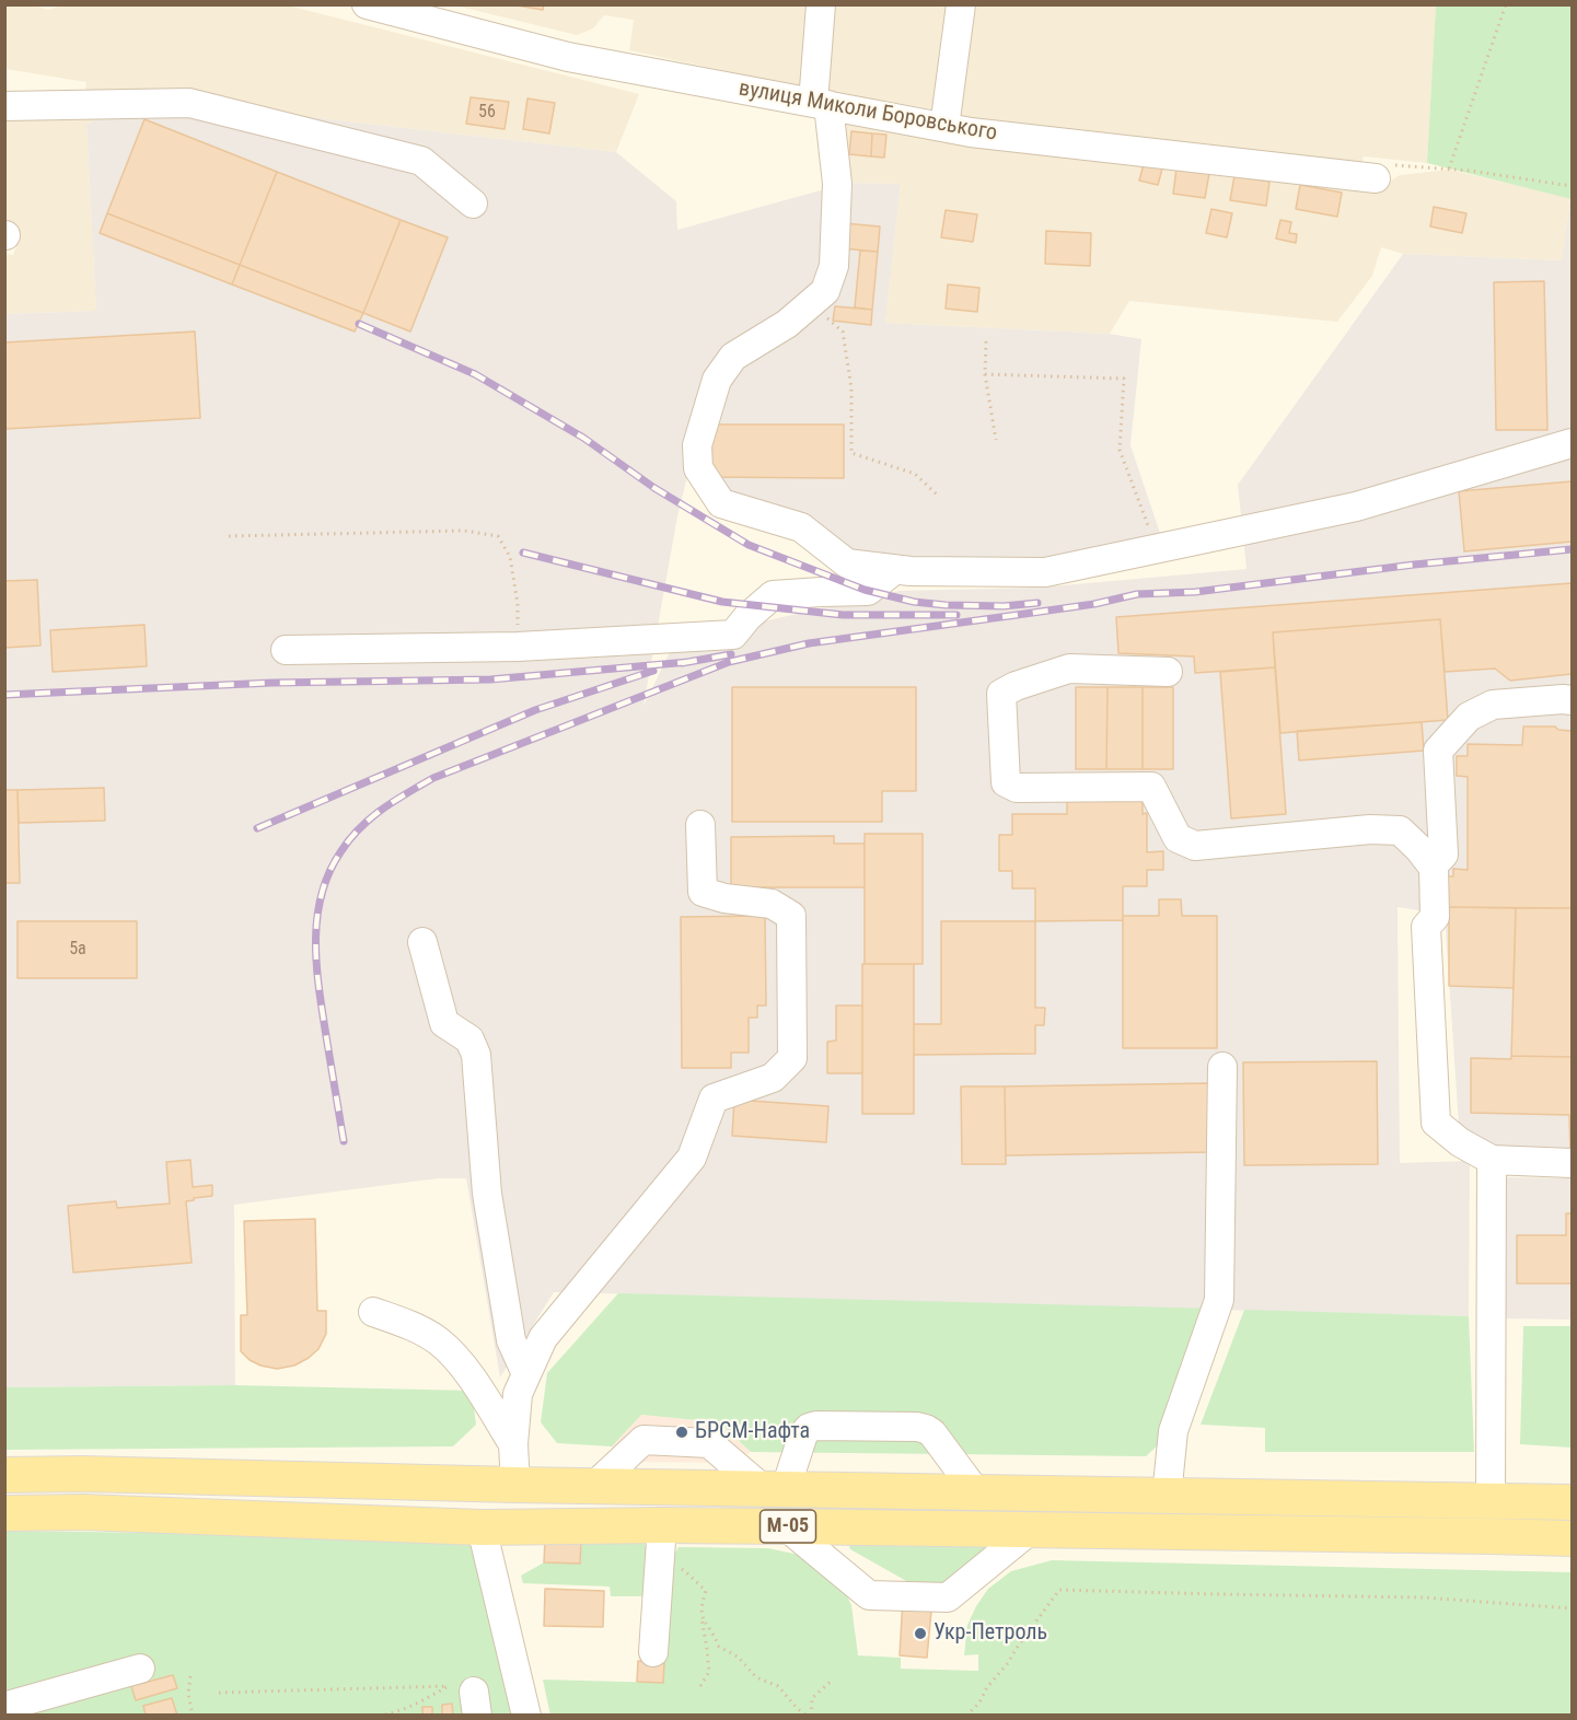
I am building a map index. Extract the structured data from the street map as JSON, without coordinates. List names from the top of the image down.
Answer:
{
  "streets": {
    "main road": ["М-05"],
    "street": ["вулиця Миколи Боровського"]
  },
  "places": ["БРСМ-Нафта", "Укр-Петроль"],
  "house_numbers": ["56", "5а"]
}
